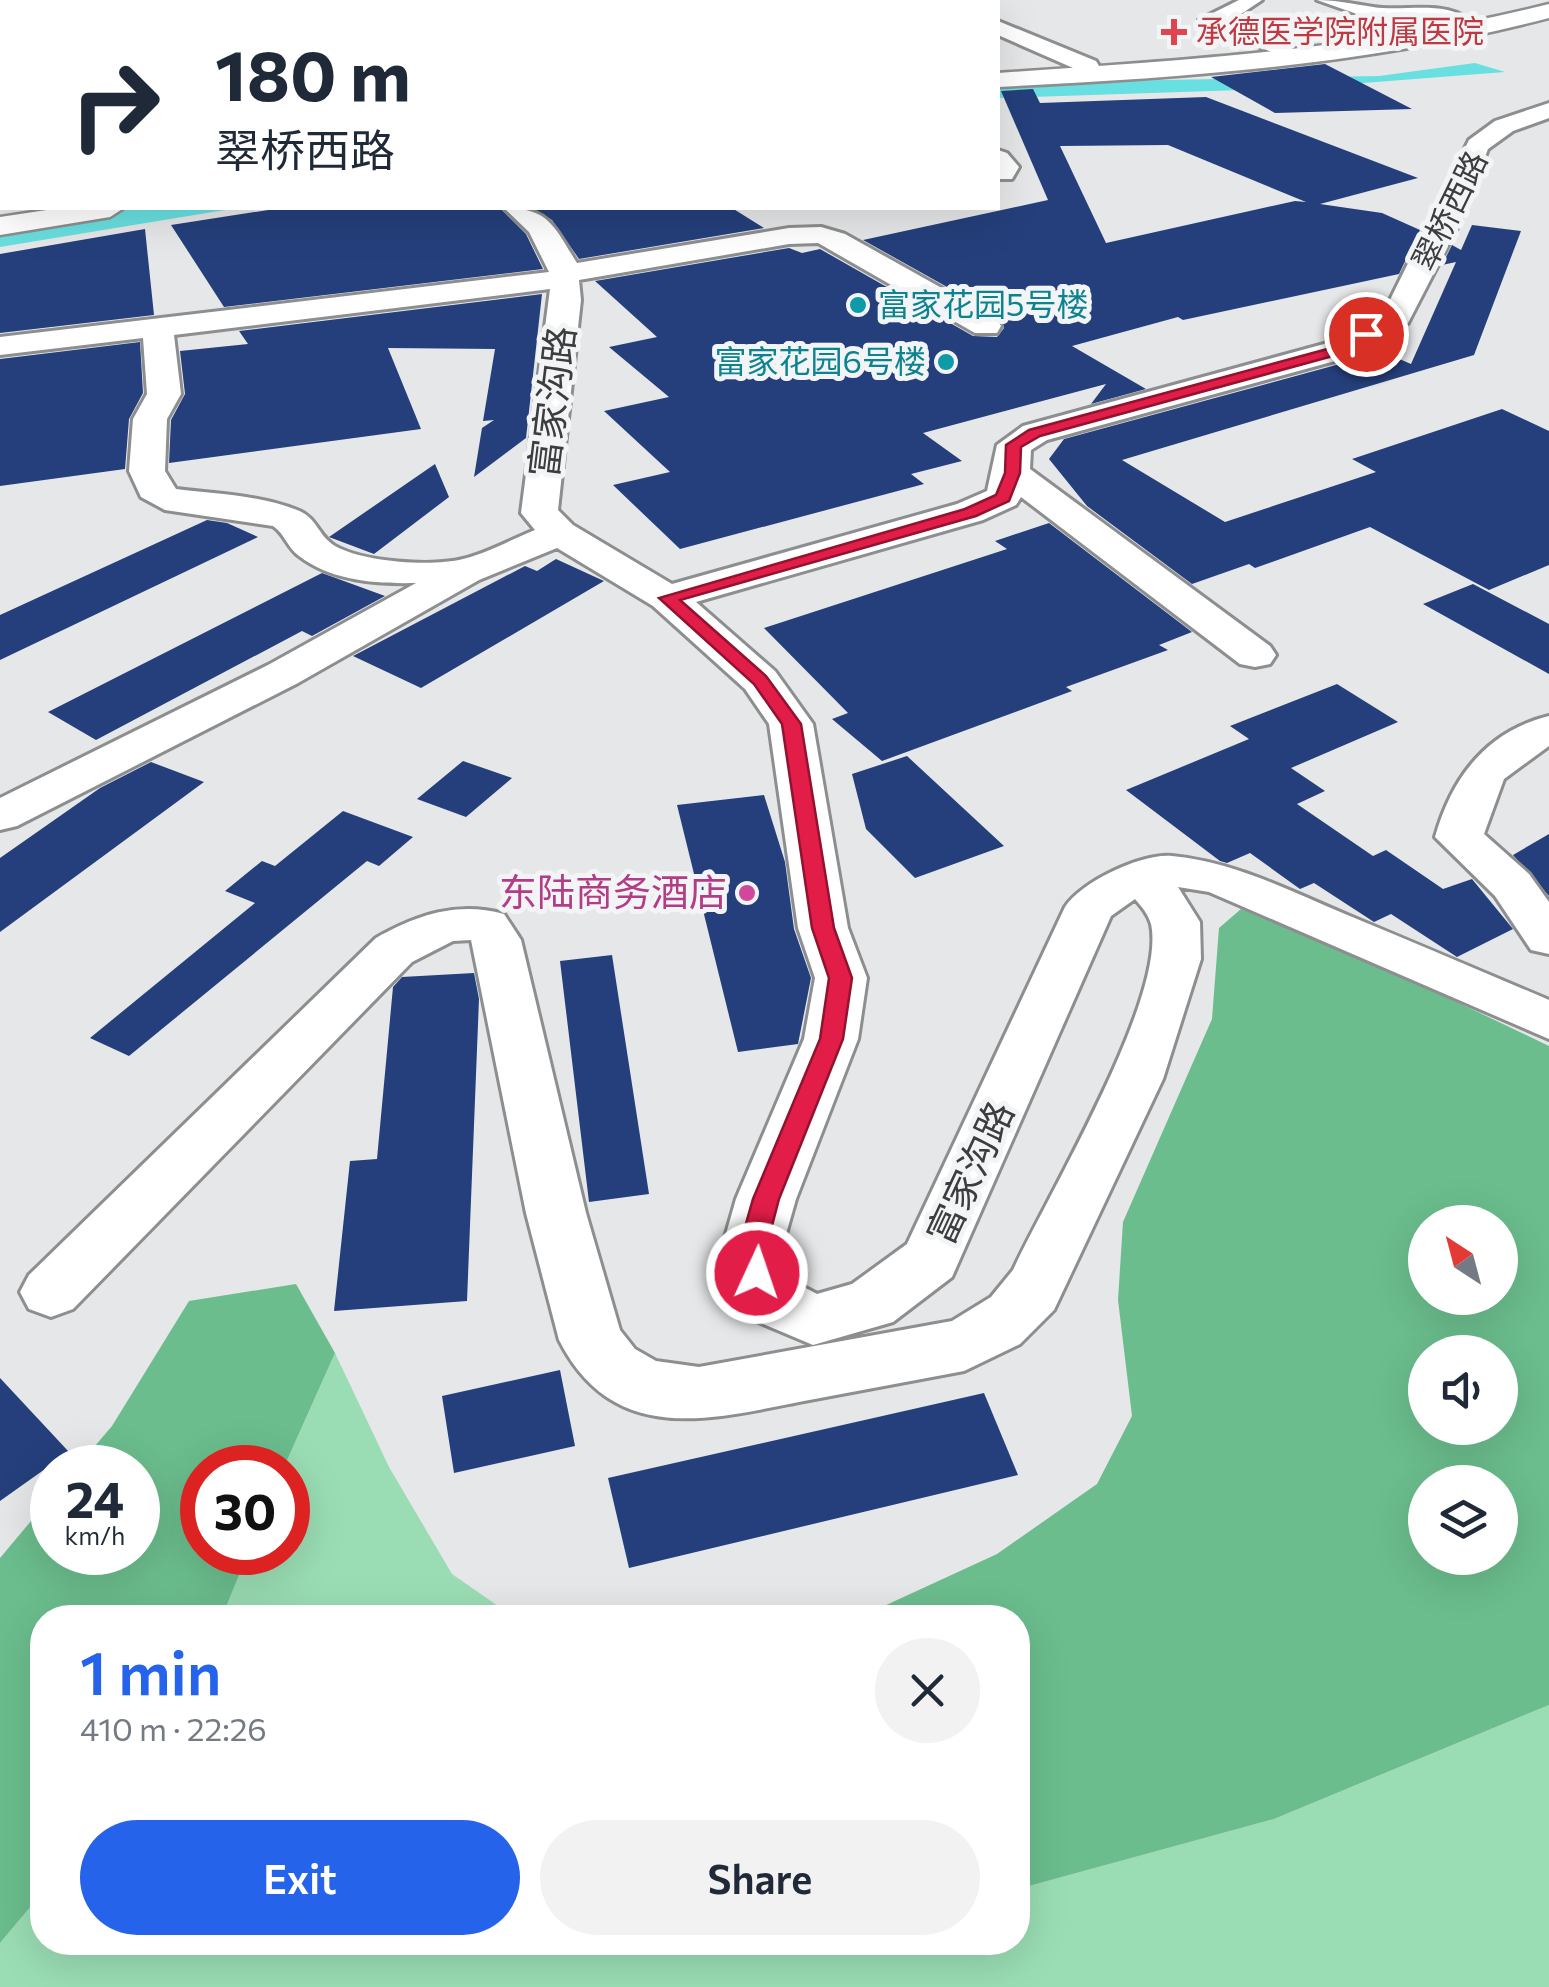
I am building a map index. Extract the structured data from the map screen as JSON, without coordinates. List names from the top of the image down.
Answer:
{
  "streets": {
    "street": ["翠桥西路", "富家沟路"]
  },
  "crossings": [
    ["翠桥西路", "富家沟路"]
  ],
  "places": {
    "health": ["承德医学院附属医院"],
    "other": ["富家花园5号楼", "富家花园6号楼", "东陆商务酒店"]
  },
  "north": "top left",
  "page": {
    "turn": ["180 m", "翠桥西路"],
    "speed": "24 km/h",
    "limit": "30",
    "heading": ["1 min", "410 m · 22:26"],
    "buttons": ["Exit", "Share"]
  }
}
